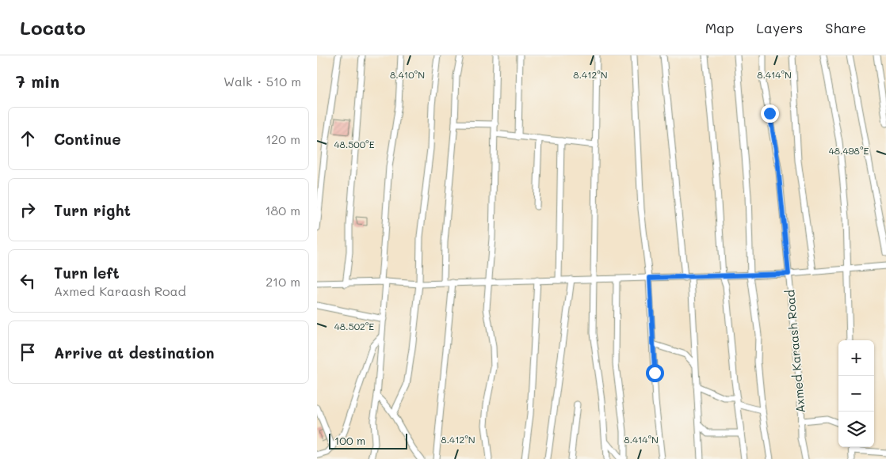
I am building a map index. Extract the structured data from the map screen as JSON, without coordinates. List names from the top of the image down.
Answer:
{
  "streets": {
    "street": ["Axmed Karaash Road"]
  },
  "scale_bar": "100 m",
  "page": {
    "header": "Locato",
    "nav": ["Map", "Layers", "Share"],
    "heading": ["7 min", "Walk · 510 m"],
    "list": [
      ["Continue", "120 m"],
      ["Turn right", "180 m"],
      ["Turn left", "Axmed Karaash Road", "210 m"],
      "Arrive at destination"
    ],
    "map_buttons": ["+", "−"],
    "scale": "100 m"
  },
  "coordinates": [
    "8.410°N",
    "8.412°N",
    "8.414°N",
    "48.500°E",
    "48.498°E",
    "48.502°E"
  ]
}
